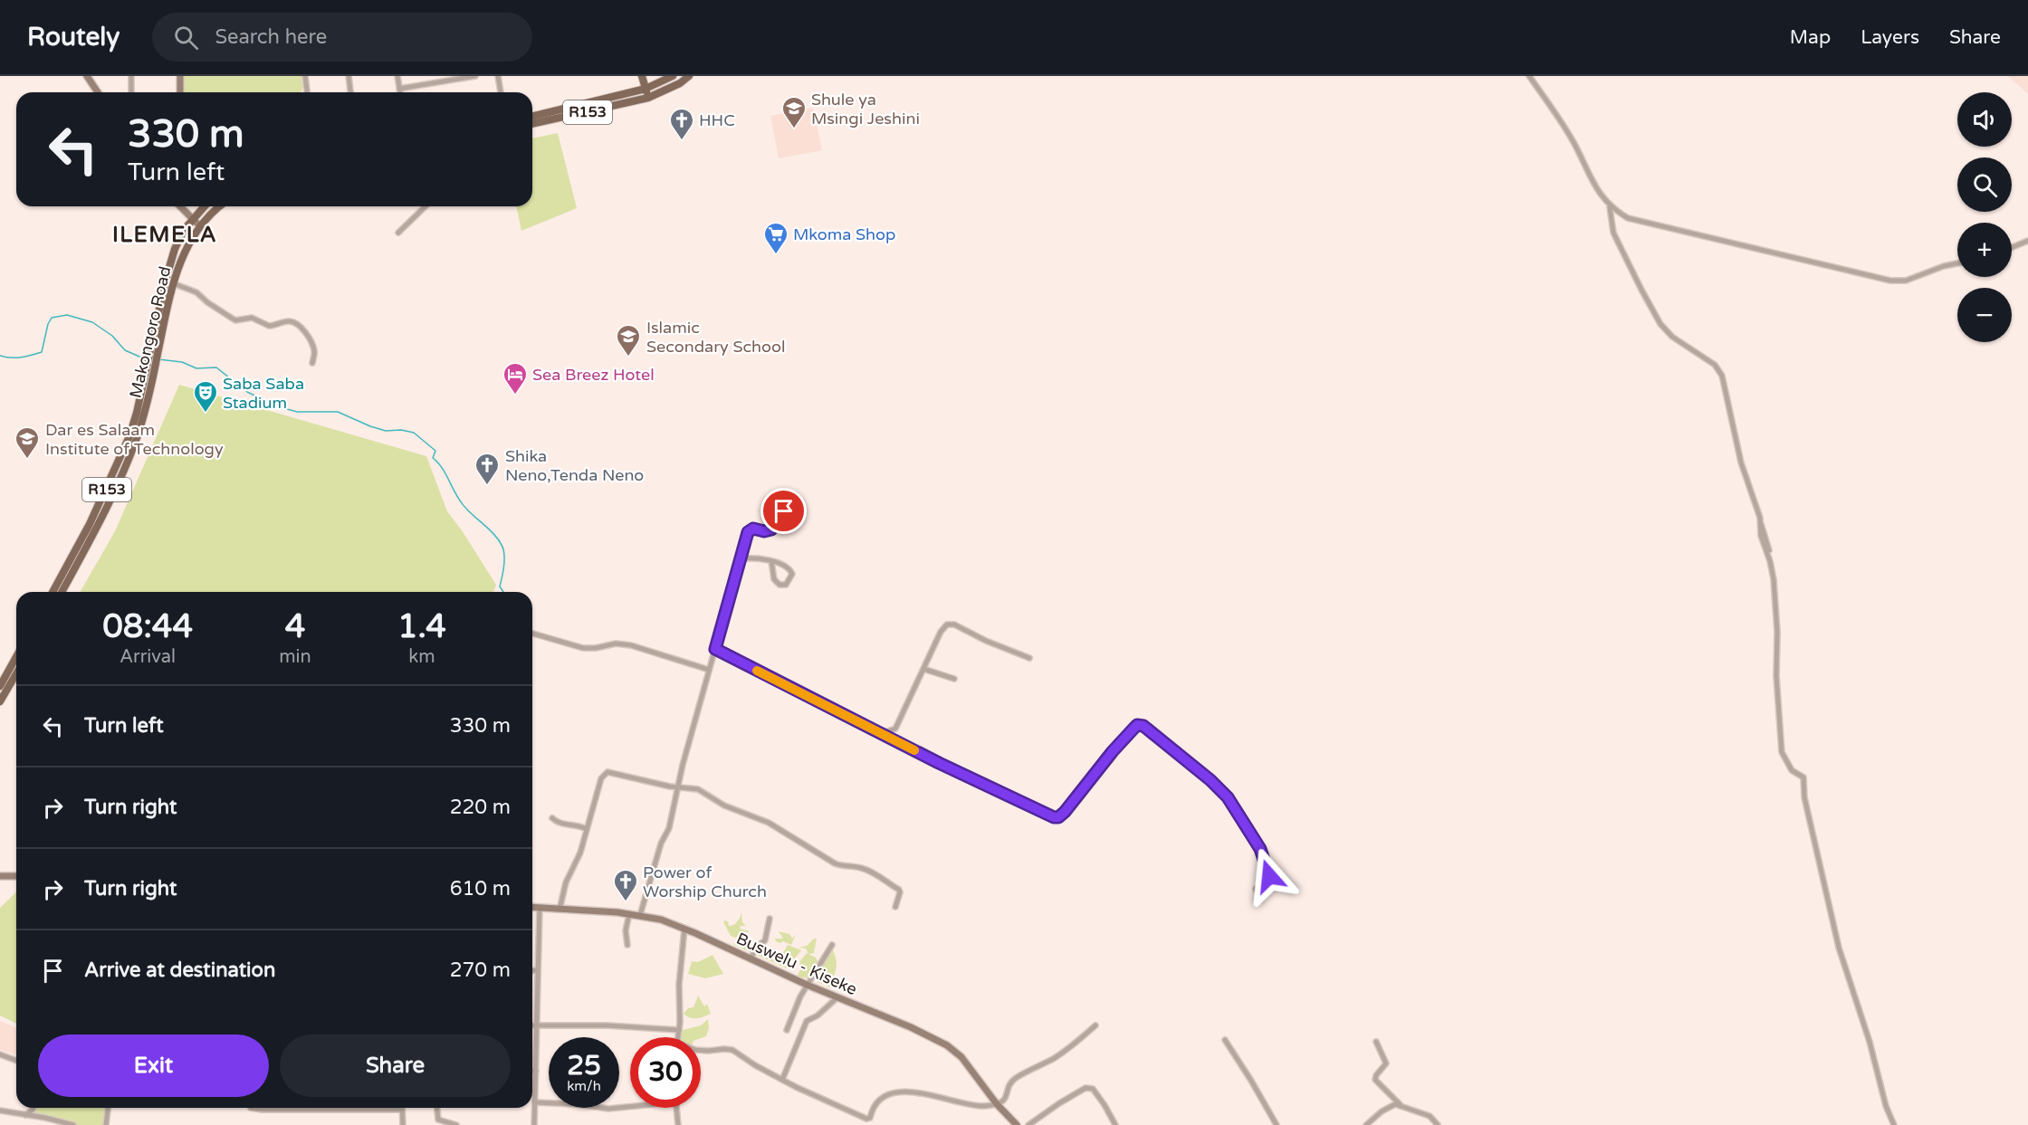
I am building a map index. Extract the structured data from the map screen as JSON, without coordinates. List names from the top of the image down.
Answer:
{
  "streets": {
    "main road": ["R153", "Makongoro Road", "Buswelu - Kiseke"]
  },
  "districts": ["ILEMELA"],
  "places": {
    "school or university": ["Shule ya Msingi Jeshini", "Islamic Secondary School", "Dar es Salaam Institute of Technology"],
    "church": ["HHC", "Shika Neno,Tenda Neno", "Power of Worship Church"],
    "supermarket": ["Mkoma Shop"],
    "hotel": ["Sea Breez Hotel"],
    "theatre": ["Saba Saba Stadium"]
  },
  "page": {
    "header": "Routely",
    "search": "Search here",
    "nav": ["Map", "Layers", "Share"],
    "map_buttons": ["+", "−"],
    "turn": ["330 m", "Turn left"],
    "eta": [
      "08:44",
      "Arrival",
      "4",
      "min",
      "1.4",
      "km"
    ],
    "list": [
      {
        "name": "Turn left",
        "value": "330 m"
      },
      {
        "name": "Turn right",
        "value": "220 m"
      },
      {
        "name": "Turn right",
        "value": "610 m"
      },
      {
        "name": "Arrive at destination",
        "value": "270 m"
      }
    ],
    "buttons": ["Exit", "Share"],
    "speed": "25 km/h",
    "limit": "30"
  }
}
